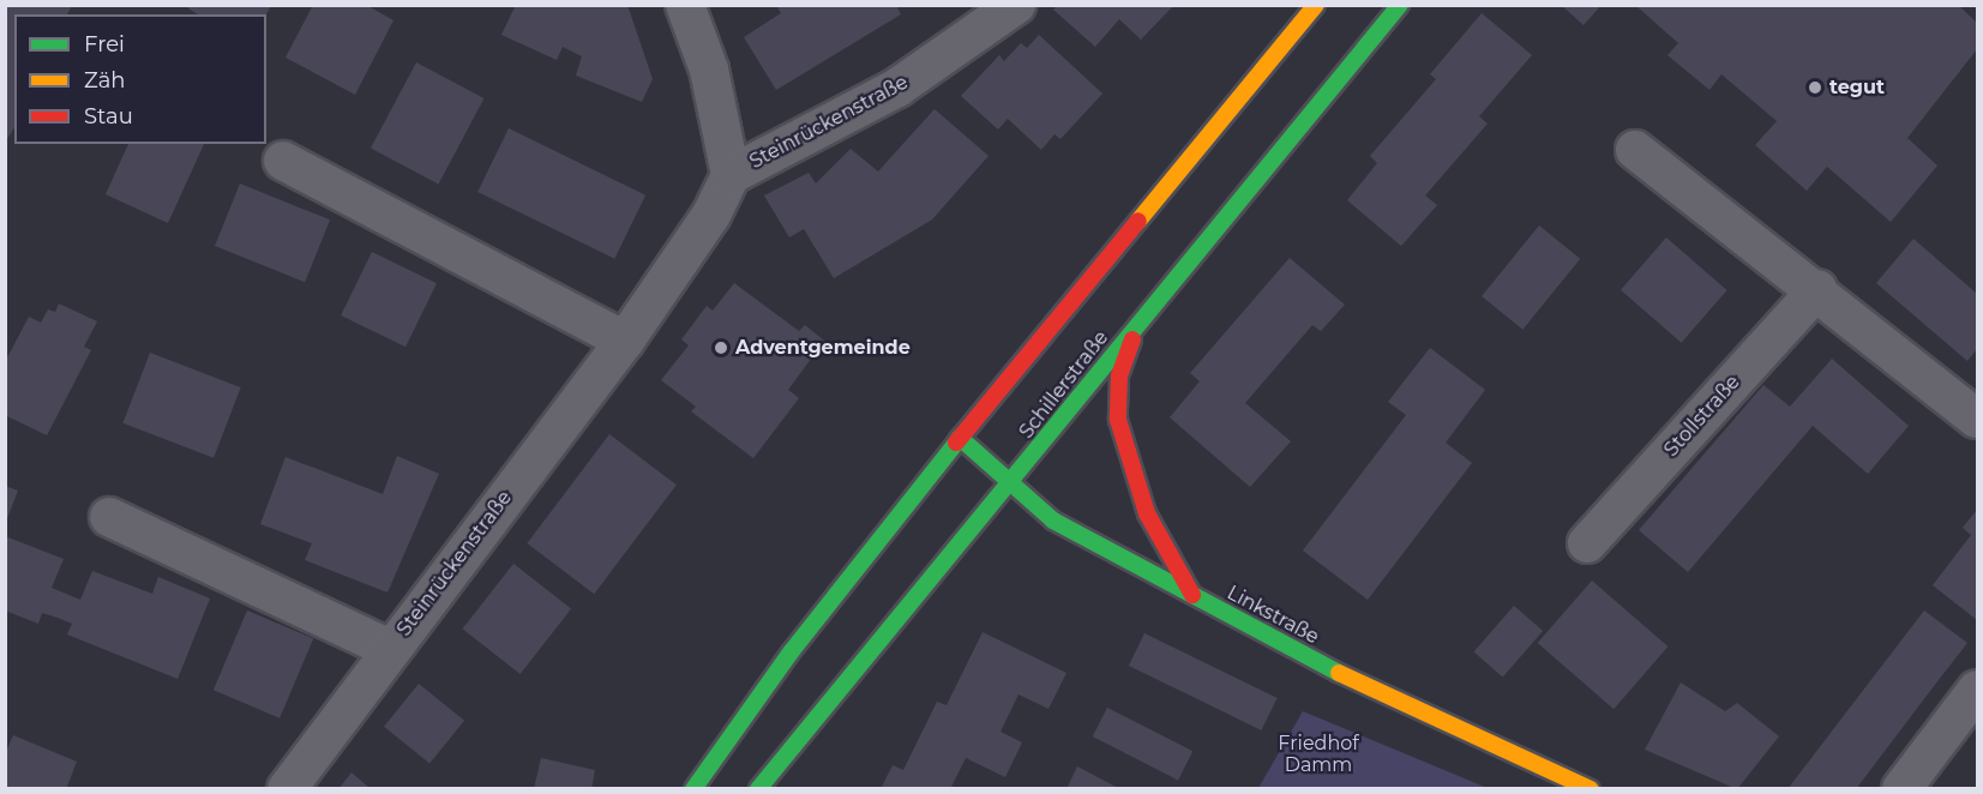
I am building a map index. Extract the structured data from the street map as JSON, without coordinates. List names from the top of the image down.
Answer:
{
  "streets": {
    "main road": ["Schillerstraße", "Linkstraße"],
    "street": ["Steinrückenstraße", "Stollstraße"]
  },
  "crossings": [
    ["Schillerstraße", "Linkstraße"]
  ],
  "parks": ["Friedhof Damm"],
  "places": ["tegut", "Adventgemeinde"],
  "legend": ["Frei", "Zäh", "Stau"]
}
